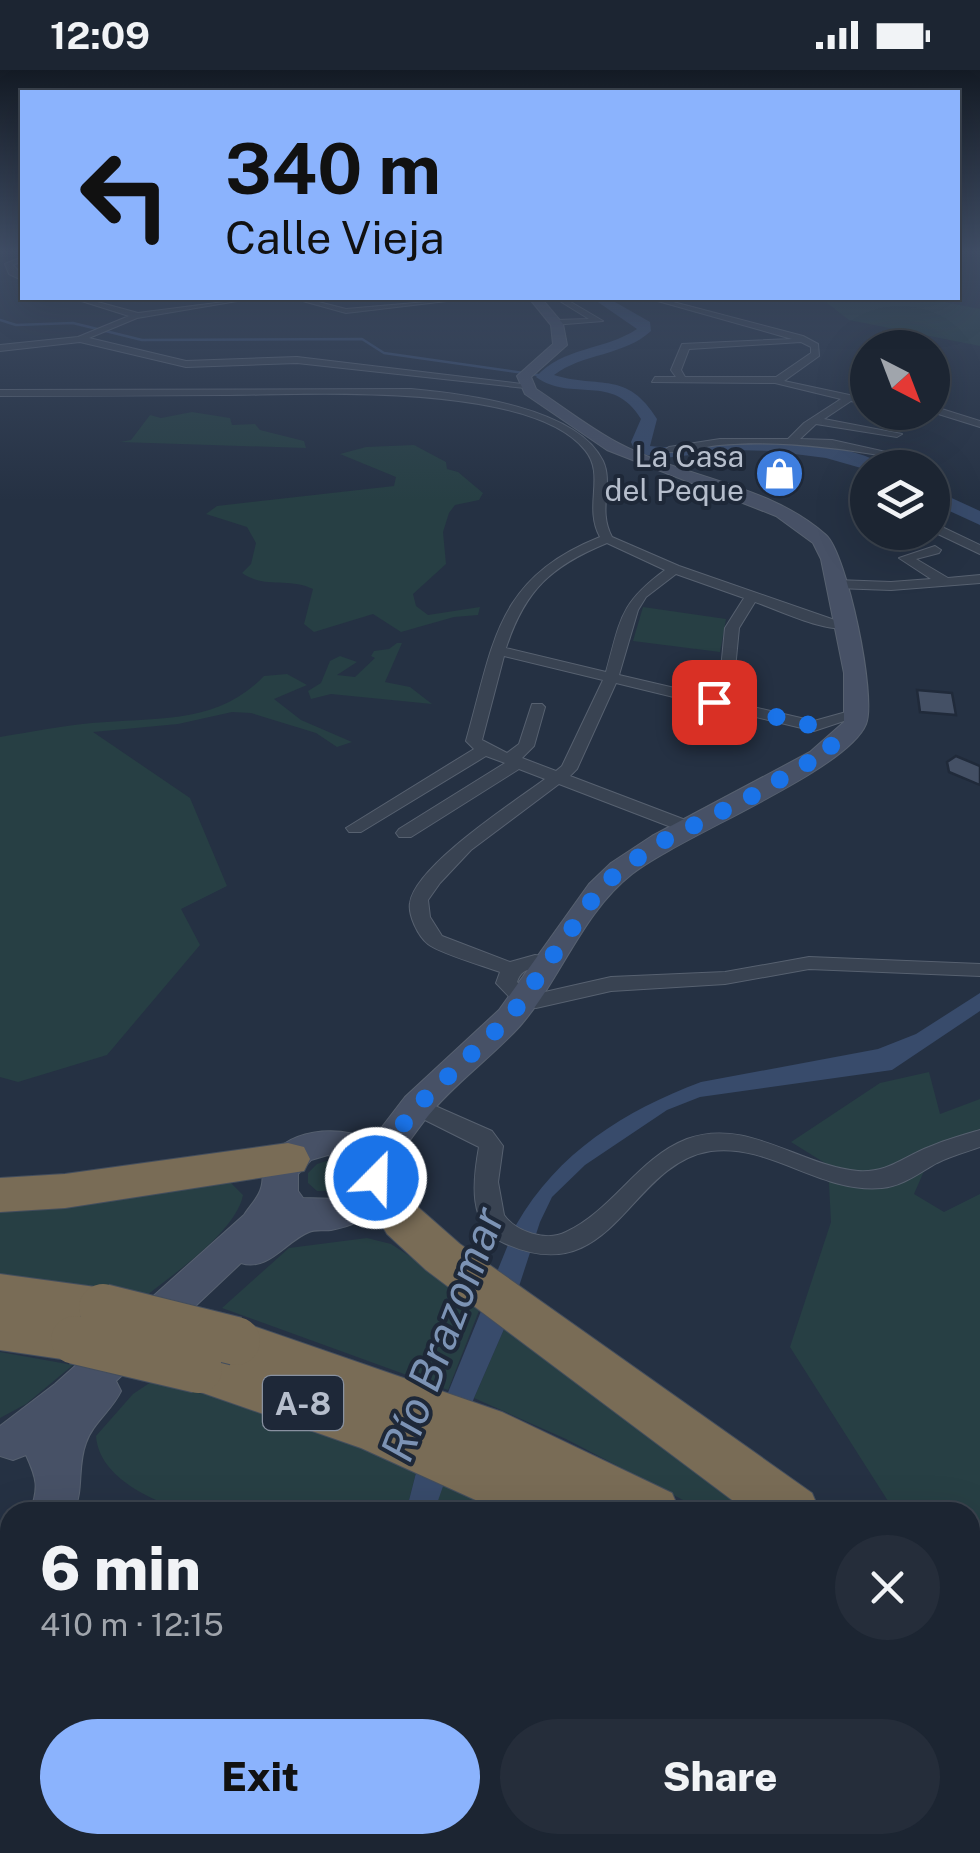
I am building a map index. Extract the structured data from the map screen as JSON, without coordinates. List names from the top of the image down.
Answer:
{
  "streets": {
    "highway": ["A-8"]
  },
  "water": ["Río Brazomar"],
  "places": {
    "shop": ["La Casa del Peque"]
  },
  "north": "bottom right",
  "page": {
    "status": "12:09",
    "turn": ["340 m", "Calle Vieja"],
    "heading": ["6 min", "410 m · 12:15"],
    "buttons": ["Exit", "Share"]
  }
}
